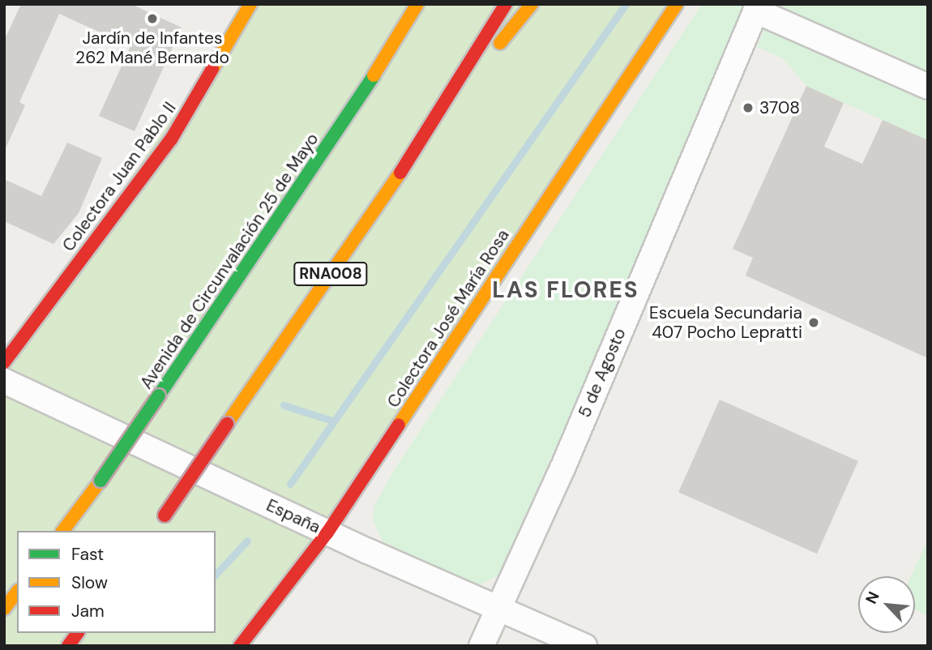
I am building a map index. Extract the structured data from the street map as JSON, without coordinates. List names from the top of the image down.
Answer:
{
  "streets": {
    "main road": [
      "Colectora Juan Pablo II",
      "Avenida de Circunvalación 25 de Mayo",
      "RNA008",
      "Colectora José María Rosa"
    ],
    "street": ["5 de Agosto", "España"]
  },
  "crossings": [
    ["Colectora José María Rosa", "España"],
    ["5 de Agosto", "España"]
  ],
  "districts": ["LAS FLORES"],
  "places": ["Jardín de Infantes 262 Mané Bernardo", "3708", "Escuela Secundaria 407 Pocho Lepratti"],
  "legend": ["Fast", "Slow", "Jam"],
  "north": "top left"
}
